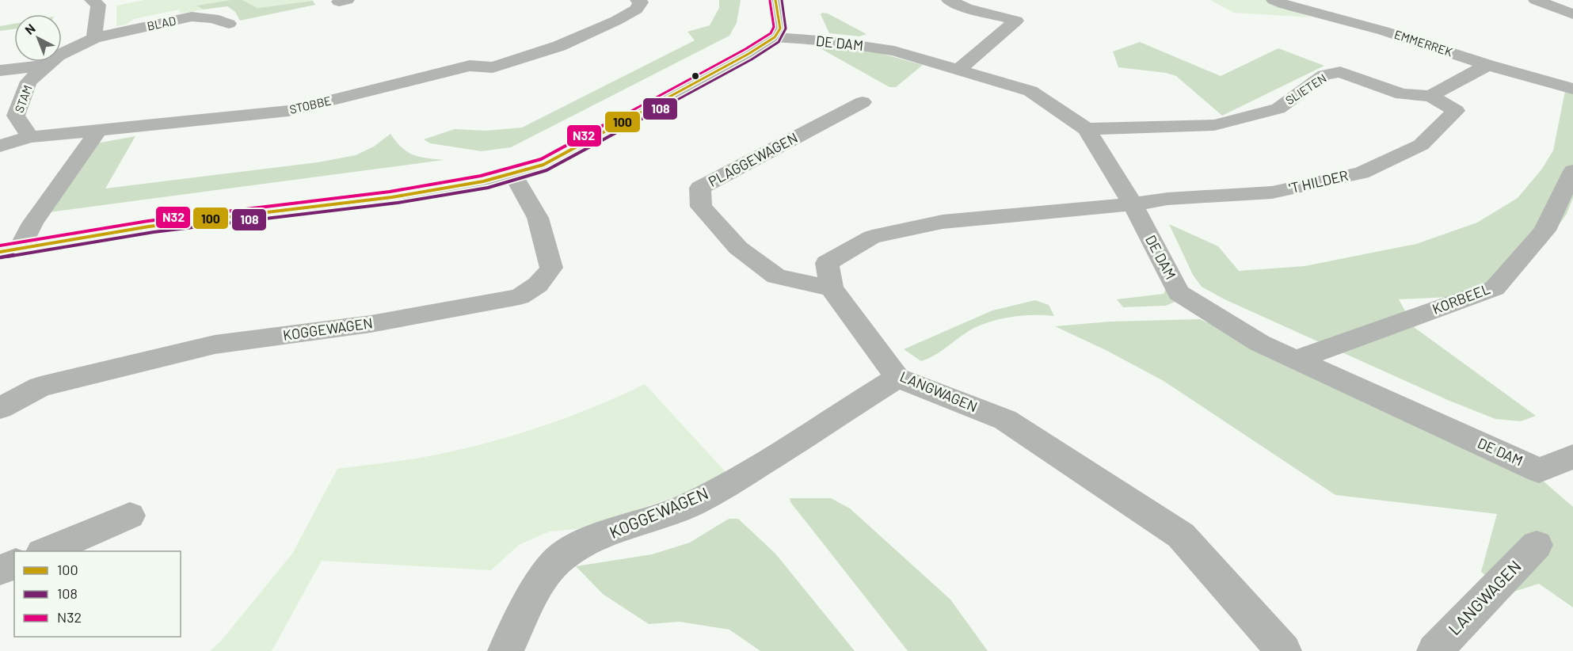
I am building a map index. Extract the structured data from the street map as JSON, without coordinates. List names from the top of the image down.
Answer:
{
  "streets": {
    "street": [
      "BLAD",
      "DE DAM",
      "EMMERREK",
      "SLIETEN",
      "STAM",
      "STOBBE",
      "PLAGGEWAGEN",
      "'T HILDER",
      "KORBEEL",
      "KOGGEWAGEN",
      "LANGWAGEN"
    ]
  },
  "crossings": [
    ["BLAD", "STAM"],
    ["DE DAM", "SLIETEN"],
    ["DE DAM", "'T HILDER"],
    ["DE DAM", "KORBEEL"],
    ["DE DAM", "LANGWAGEN"],
    ["SLIETEN", "'T HILDER"],
    ["PLAGGEWAGEN", "LANGWAGEN"],
    ["'T HILDER", "LANGWAGEN"],
    ["KOGGEWAGEN", "LANGWAGEN"]
  ],
  "lines": ["transit line 100", "transit line 108", "transit line N32"],
  "legend": ["100", "108", "N32"],
  "north": "top left"
}
